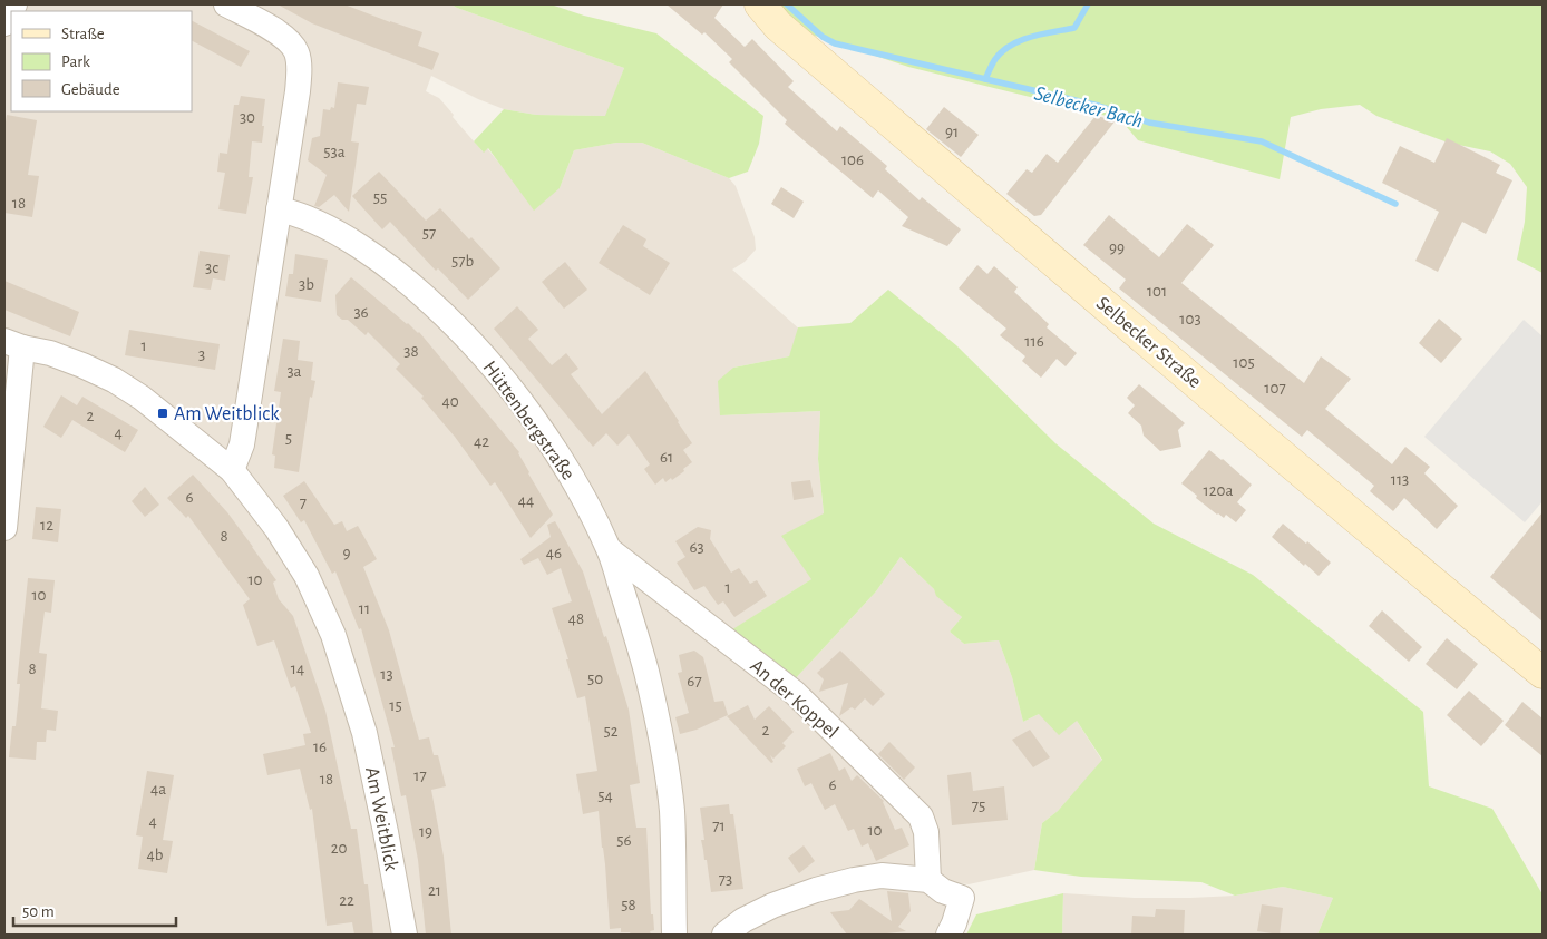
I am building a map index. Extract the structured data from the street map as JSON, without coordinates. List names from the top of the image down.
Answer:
{
  "streets": {
    "main road": ["Selbecker Straße"],
    "street": ["Hüttenbergstraße", "An der Koppel", "Am Weitblick"]
  },
  "crossings": [
    ["Hüttenbergstraße", "An der Koppel"]
  ],
  "water": ["Selbecker Bach"],
  "places": {
    "transit": ["Am Weitblick"]
  },
  "house_numbers": [
    "30",
    "91",
    "53a",
    "106",
    "55",
    "18",
    "57",
    "99",
    "57b",
    "3c",
    "3b",
    "101",
    "36",
    "103",
    "116",
    "1",
    "38",
    "3",
    "105",
    "3a",
    "107",
    "40",
    "2",
    "4",
    "5",
    "42",
    "61",
    "113",
    "120a",
    "6",
    "44",
    "7",
    "12",
    "8",
    "63",
    "9",
    "46",
    "10",
    "1",
    "10",
    "11",
    "48",
    "8",
    "14",
    "13",
    "50",
    "67",
    "15",
    "2",
    "52",
    "16",
    "17",
    "18",
    "6",
    "4a",
    "54",
    "75",
    "4",
    "71",
    "10",
    "19",
    "56",
    "20",
    "4b",
    "73",
    "21",
    "22",
    "58"
  ],
  "legend": ["Straße", "Park", "Gebäude"],
  "scale_bar": "50 m"
}
